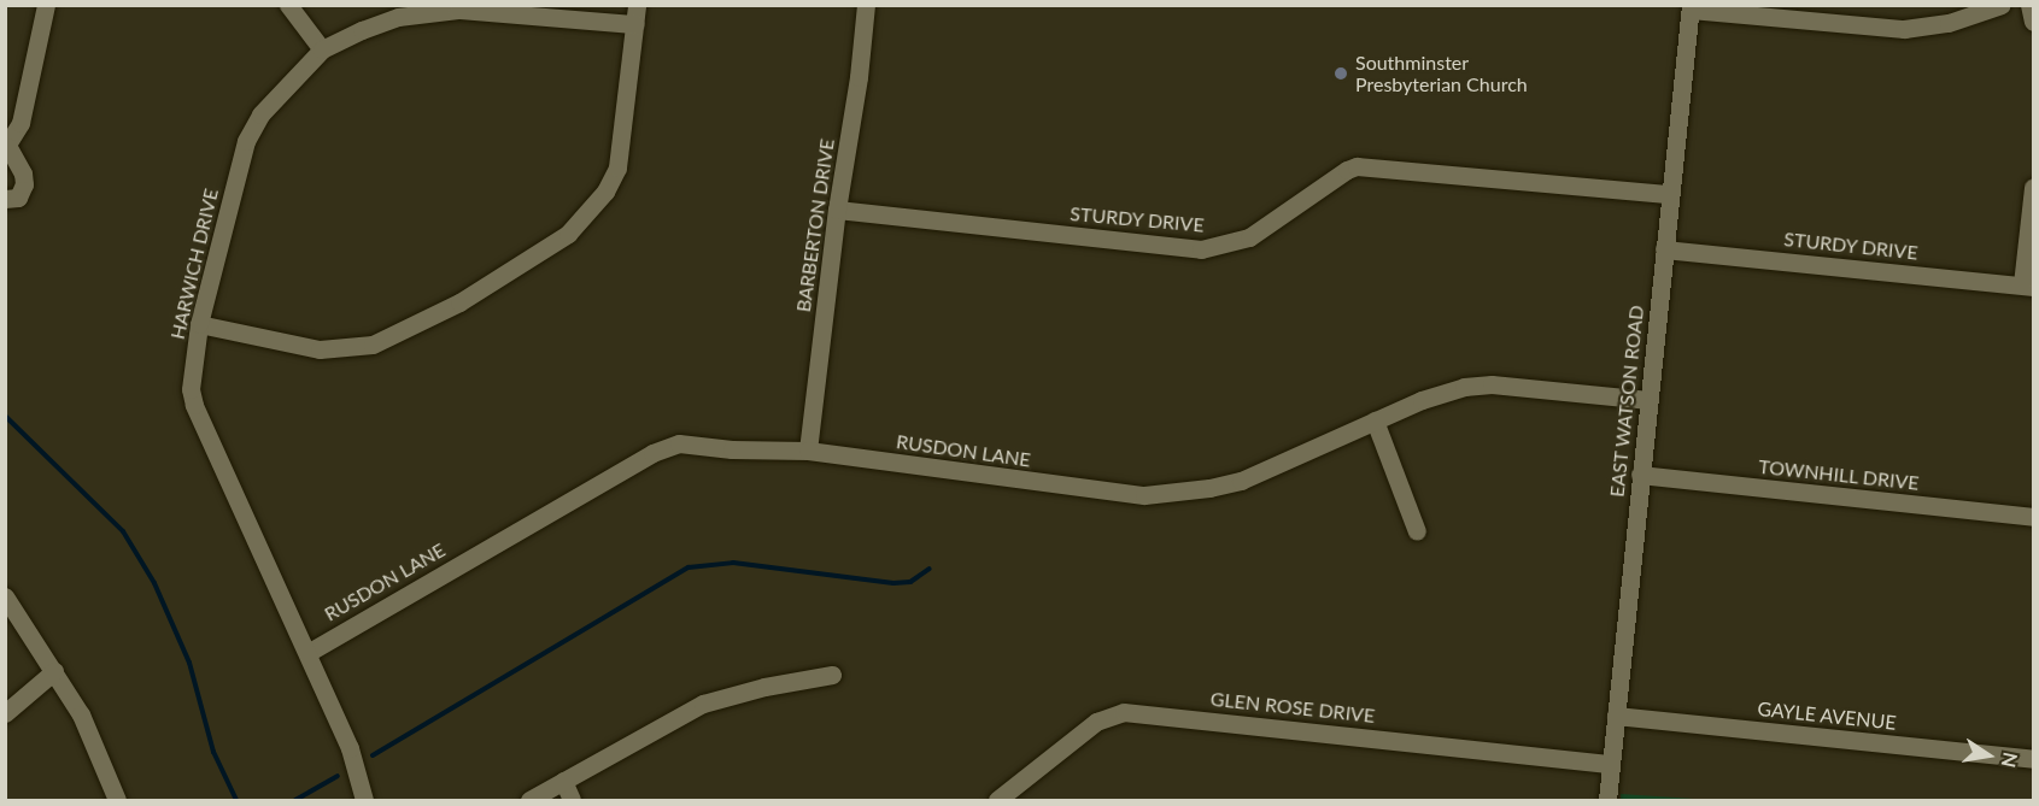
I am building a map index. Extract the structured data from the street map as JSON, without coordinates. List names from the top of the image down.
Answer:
{
  "streets": {
    "street": [
      "STURDY DRIVE",
      "BARBERTON DRIVE",
      "HARWICH DRIVE",
      "EAST WATSON ROAD",
      "RUSDON LANE",
      "TOWNHILL DRIVE",
      "GLEN ROSE DRIVE",
      "GAYLE AVENUE"
    ]
  },
  "crossings": [
    ["STURDY DRIVE", "BARBERTON DRIVE"],
    ["STURDY DRIVE", "EAST WATSON ROAD"],
    ["BARBERTON DRIVE", "RUSDON LANE"],
    ["HARWICH DRIVE", "RUSDON LANE"],
    ["EAST WATSON ROAD", "RUSDON LANE"],
    ["EAST WATSON ROAD", "TOWNHILL DRIVE"],
    ["EAST WATSON ROAD", "GLEN ROSE DRIVE"],
    ["EAST WATSON ROAD", "GAYLE AVENUE"]
  ],
  "places": ["Southminster Presbyterian Church"],
  "north": "right"
}
